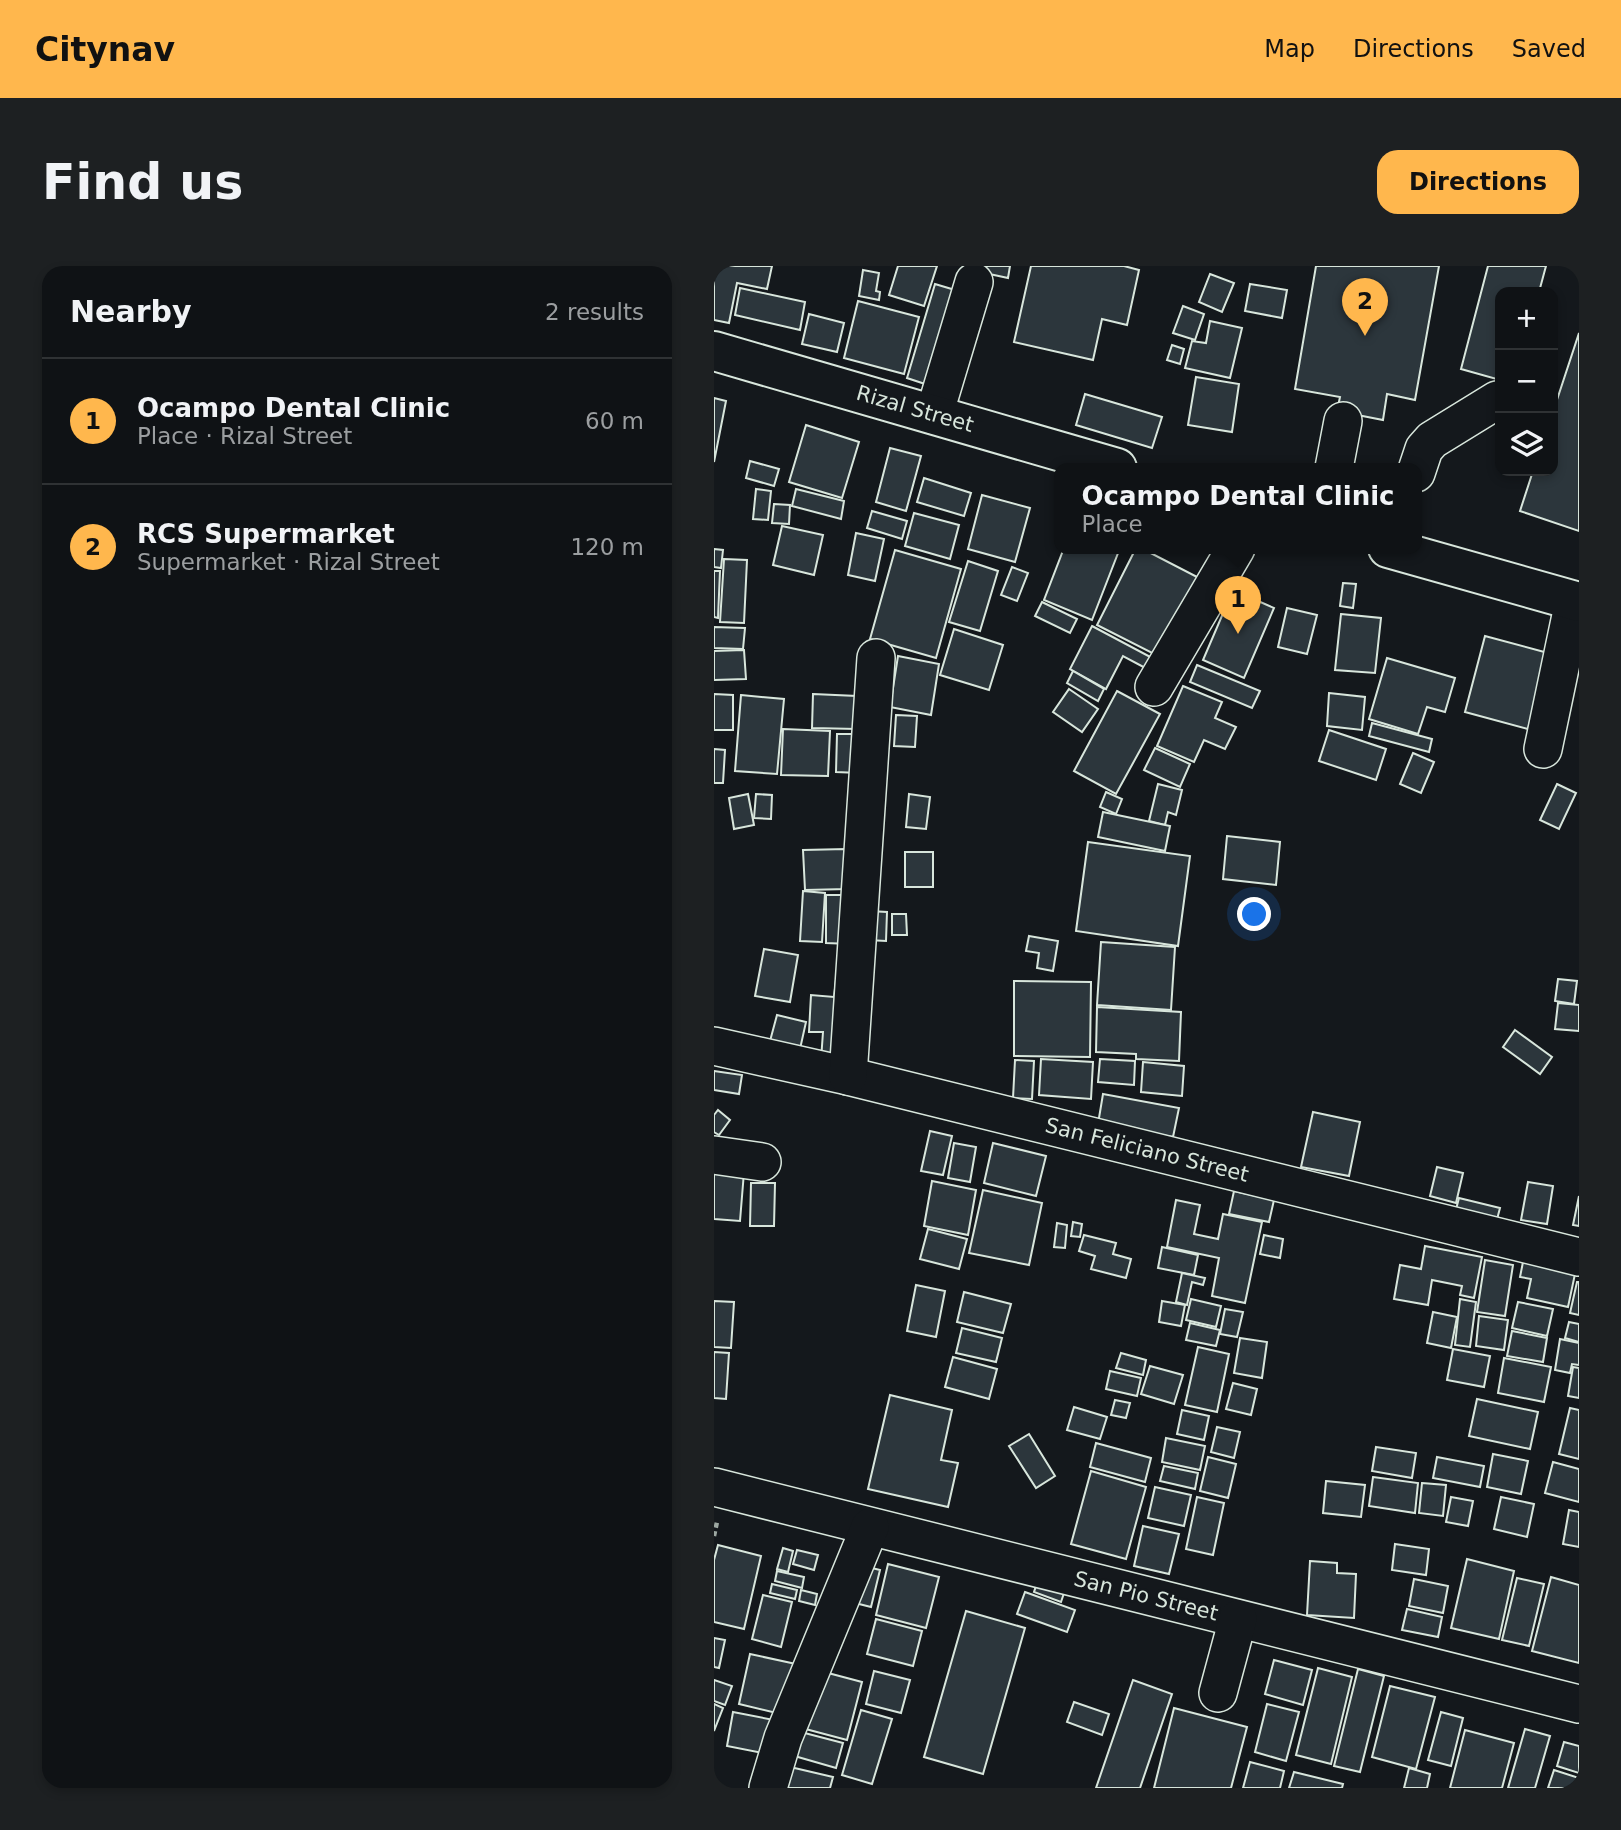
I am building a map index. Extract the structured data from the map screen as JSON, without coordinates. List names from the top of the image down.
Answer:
{
  "streets": {
    "main road": ["Rizal Street"],
    "street": ["San Feliciano Street", "San Pio Street"]
  },
  "page": {
    "header": "Citynav",
    "nav": ["Map", "Directions", "Saved"],
    "buttons": "Directions",
    "title": "Find us",
    "heading": ["Nearby", "2 results"],
    "pins": ["2", "1"],
    "map_buttons": ["+", "−"],
    "list": [
      {
        "mark": "1",
        "name": "Ocampo Dental Clinic",
        "note": "Place · Rizal Street",
        "value": "60 m"
      },
      {
        "mark": "2",
        "name": "RCS Supermarket",
        "note": "Supermarket · Rizal Street",
        "value": "120 m"
      }
    ],
    "popup": ["Ocampo Dental Clinic", "Place"]
  }
}
